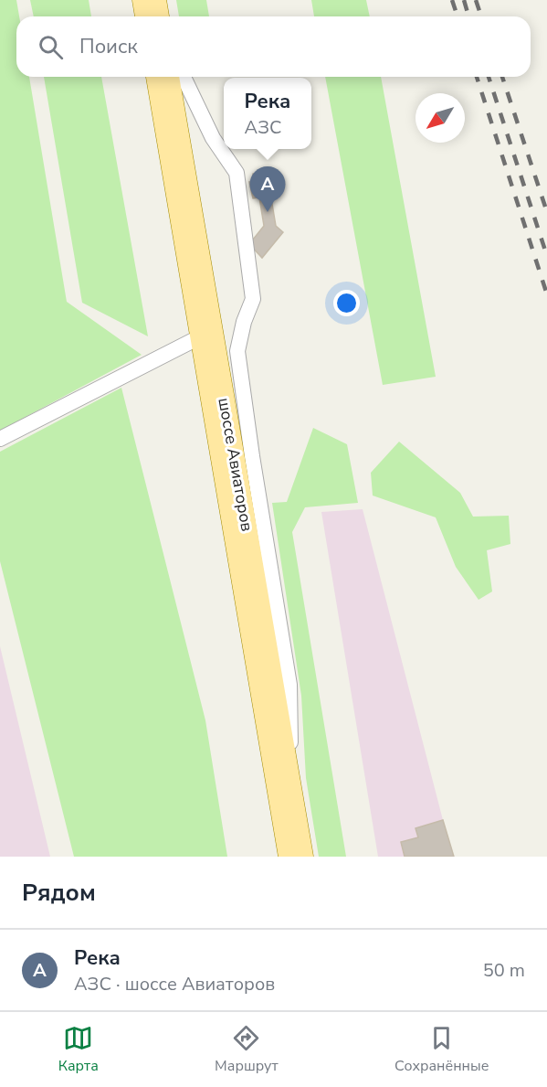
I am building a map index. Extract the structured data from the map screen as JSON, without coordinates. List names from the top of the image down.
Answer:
{
  "streets": {
    "main road": ["шоссе Авиаторов"]
  },
  "north": "bottom left",
  "page": {
    "search": "Поиск",
    "popup": ["Река", "АЗС"],
    "pins": "A",
    "heading": "Рядом",
    "list": [
      {
        "mark": "A",
        "name": "Река",
        "note": "АЗС · шоссе Авиаторов",
        "value": "50 m"
      }
    ],
    "nav": ["Карта", "Маршрут", "Сохранённые"]
  }
}
